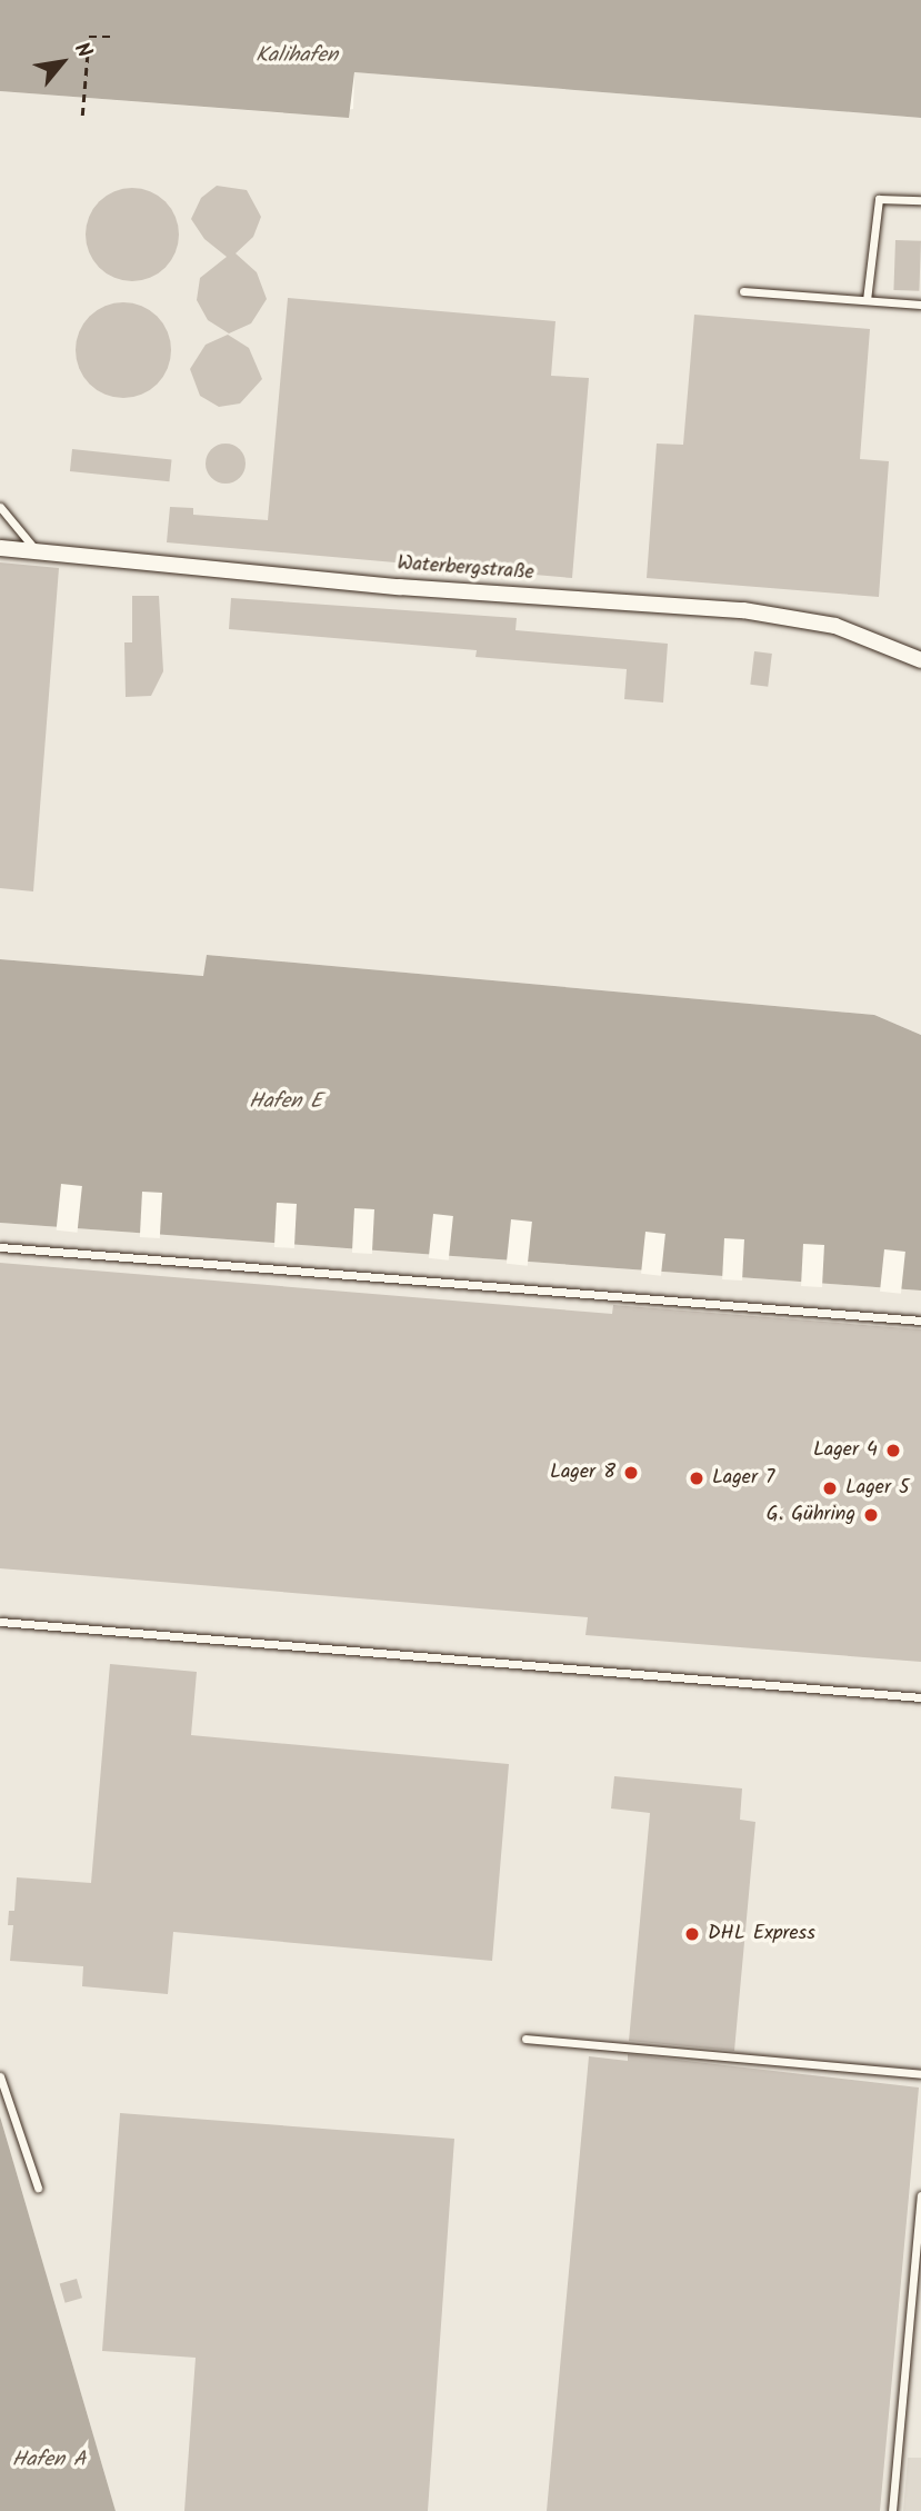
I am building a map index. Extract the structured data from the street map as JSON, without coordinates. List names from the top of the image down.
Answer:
{
  "streets": {
    "street": ["Waterbergstraße"]
  },
  "water": ["Kalihafen", "Hafen E", "Hafen A"],
  "places": [
    "Lager 4",
    "Lager 8",
    "Lager 7",
    "Lager 5",
    "G. Gühring",
    "DHL Express"
  ],
  "north": "top right"
}
